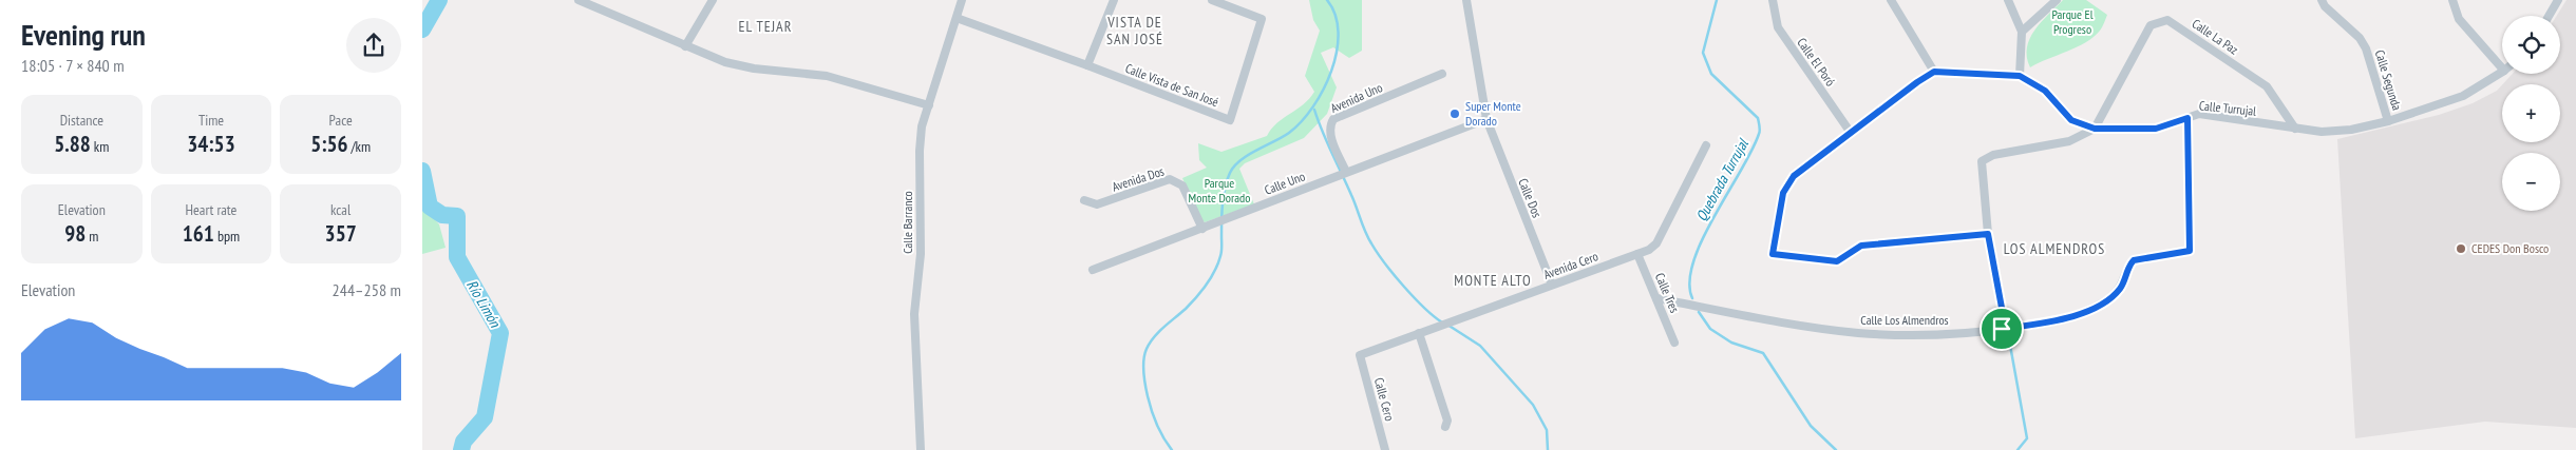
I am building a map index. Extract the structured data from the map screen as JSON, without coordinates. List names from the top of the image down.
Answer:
{
  "streets": {
    "street": [
      "Calle La Paz",
      "Calle El Poró",
      "Calle Segunda",
      "Calle Vista de San José",
      "Avenida Uno",
      "Calle Turrujal",
      "Avenida Dos",
      "Calle Uno",
      "Calle Dos",
      "Calle Barranco",
      "Avenida Cero",
      "Calle Tres",
      "Calle Los Almendros",
      "Calle Cero"
    ]
  },
  "crossings": [
    ["Calle La Paz", "Calle Turrujal"],
    ["Calle Segunda", "Calle Turrujal"],
    ["Calle Vista de San José", "Calle Barranco"],
    ["Avenida Uno", "Calle Uno"],
    ["Calle Turrujal", "Calle Los Almendros"],
    ["Avenida Dos", "Calle Uno"],
    ["Calle Uno", "Calle Dos"],
    ["Calle Dos", "Avenida Cero"],
    ["Avenida Cero", "Calle Tres"],
    ["Avenida Cero", "Calle Cero"],
    ["Calle Tres", "Calle Los Almendros"]
  ],
  "districts": [
    "VISTA DE SAN JOSÉ",
    "EL TEJAR",
    "LOS ALMENDROS",
    "MONTE ALTO"
  ],
  "water": ["Quebrada Turrujal", "Río Limón"],
  "parks": ["Parque El Progreso", "Parque Monte Dorado"],
  "places": ["Super Monte Dorado", "CEDES Don Bosco"],
  "page": {
    "heading": ["Evening run", "18:05 · 7 × 840 m"],
    "map_buttons": ["+", "−"],
    "stats": [
      ["Distance", "5.88 km"],
      ["Time", "34:53"],
      ["Pace", "5:56 /km"],
      ["Elevation", "98 m"],
      ["Heart rate", "161 bpm"],
      ["kcal", "357"]
    ],
    "chart": ["Elevation", "244–258 m"]
  }
}
